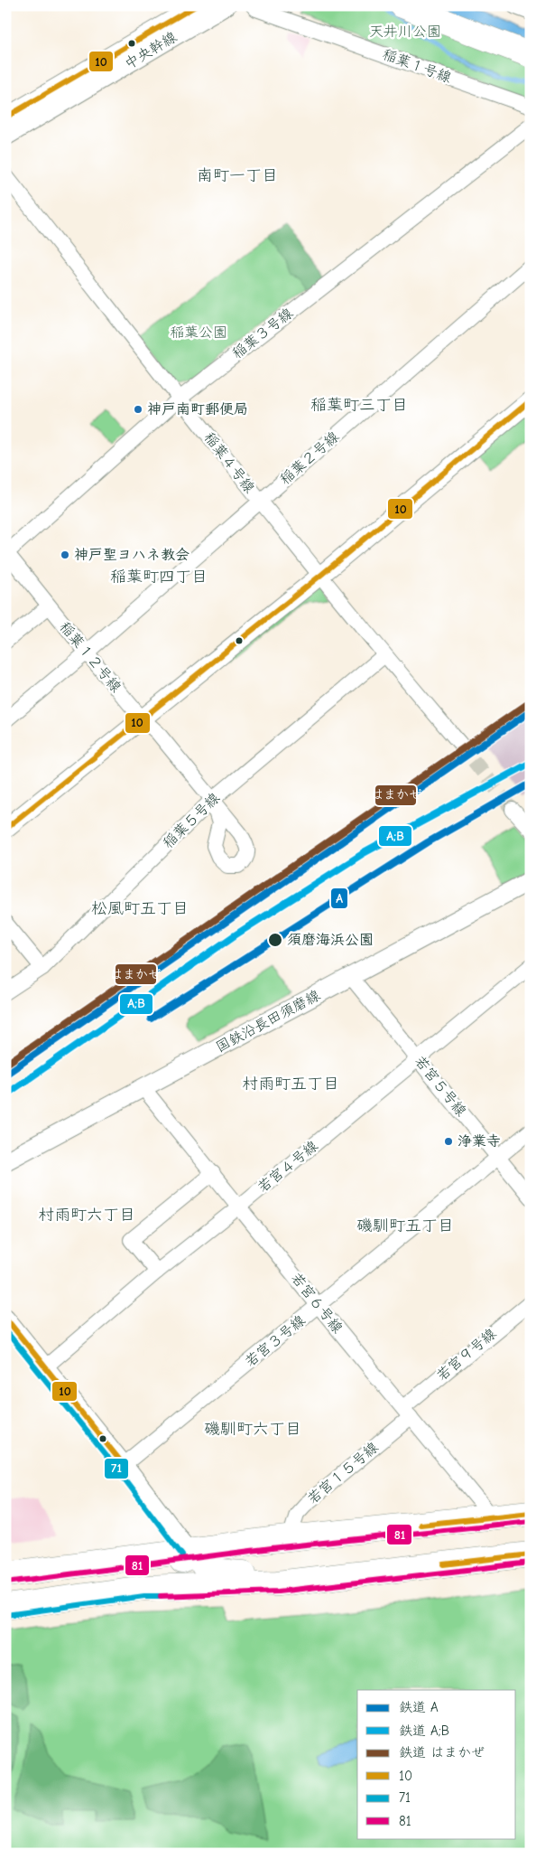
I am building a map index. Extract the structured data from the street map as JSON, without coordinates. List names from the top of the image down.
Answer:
{
  "streets": {
    "street": [
      "中央幹線",
      "稲葉１号線",
      "稲葉３号線",
      "稲葉２号線",
      "稲葉４号線",
      "稲葉１２号線",
      "稲葉５号線",
      "国鉄沿長田須磨線",
      "若宮５号線",
      "若宮４号線",
      "若宮６号線",
      "若宮３号線",
      "若宮９号線",
      "若宮１５号線"
    ]
  },
  "crossings": [
    ["稲葉３号線", "稲葉４号線"],
    ["稲葉３号線", "稲葉１２号線"],
    ["稲葉２号線", "稲葉４号線"],
    ["稲葉２号線", "稲葉１２号線"],
    ["稲葉４号線", "稲葉５号線"],
    ["稲葉１２号線", "稲葉５号線"],
    ["国鉄沿長田須磨線", "若宮５号線"],
    ["国鉄沿長田須磨線", "若宮６号線"],
    ["若宮５号線", "若宮４号線"],
    ["若宮５号線", "若宮３号線"],
    ["若宮４号線", "若宮６号線"],
    ["若宮６号線", "若宮３号線"],
    ["若宮６号線", "若宮９号線"],
    ["若宮６号線", "若宮１５号線"],
    ["若宮９号線", "若宮１５号線"]
  ],
  "districts": [
    "南町一丁目",
    "稲葉町三丁目",
    "稲葉町四丁目",
    "松風町五丁目",
    "村雨町五丁目",
    "村雨町六丁目",
    "磯馴町五丁目",
    "磯馴町六丁目"
  ],
  "parks": ["天井川公園", "稲葉公園"],
  "places": [
    "神戸南町郵便局",
    "神戸聖ヨハネ教会",
    "須磨海浜公園",
    "浄業寺"
  ],
  "lines": [
    "transit line 10",
    "rail line はまかぜ",
    "rail line A",
    "rail line A;B",
    "transit line 71",
    "transit line 81"
  ],
  "legend": [
    "鉄道 A",
    "鉄道 A;B",
    "鉄道 はまかぜ",
    "10",
    "71",
    "81"
  ]
}
